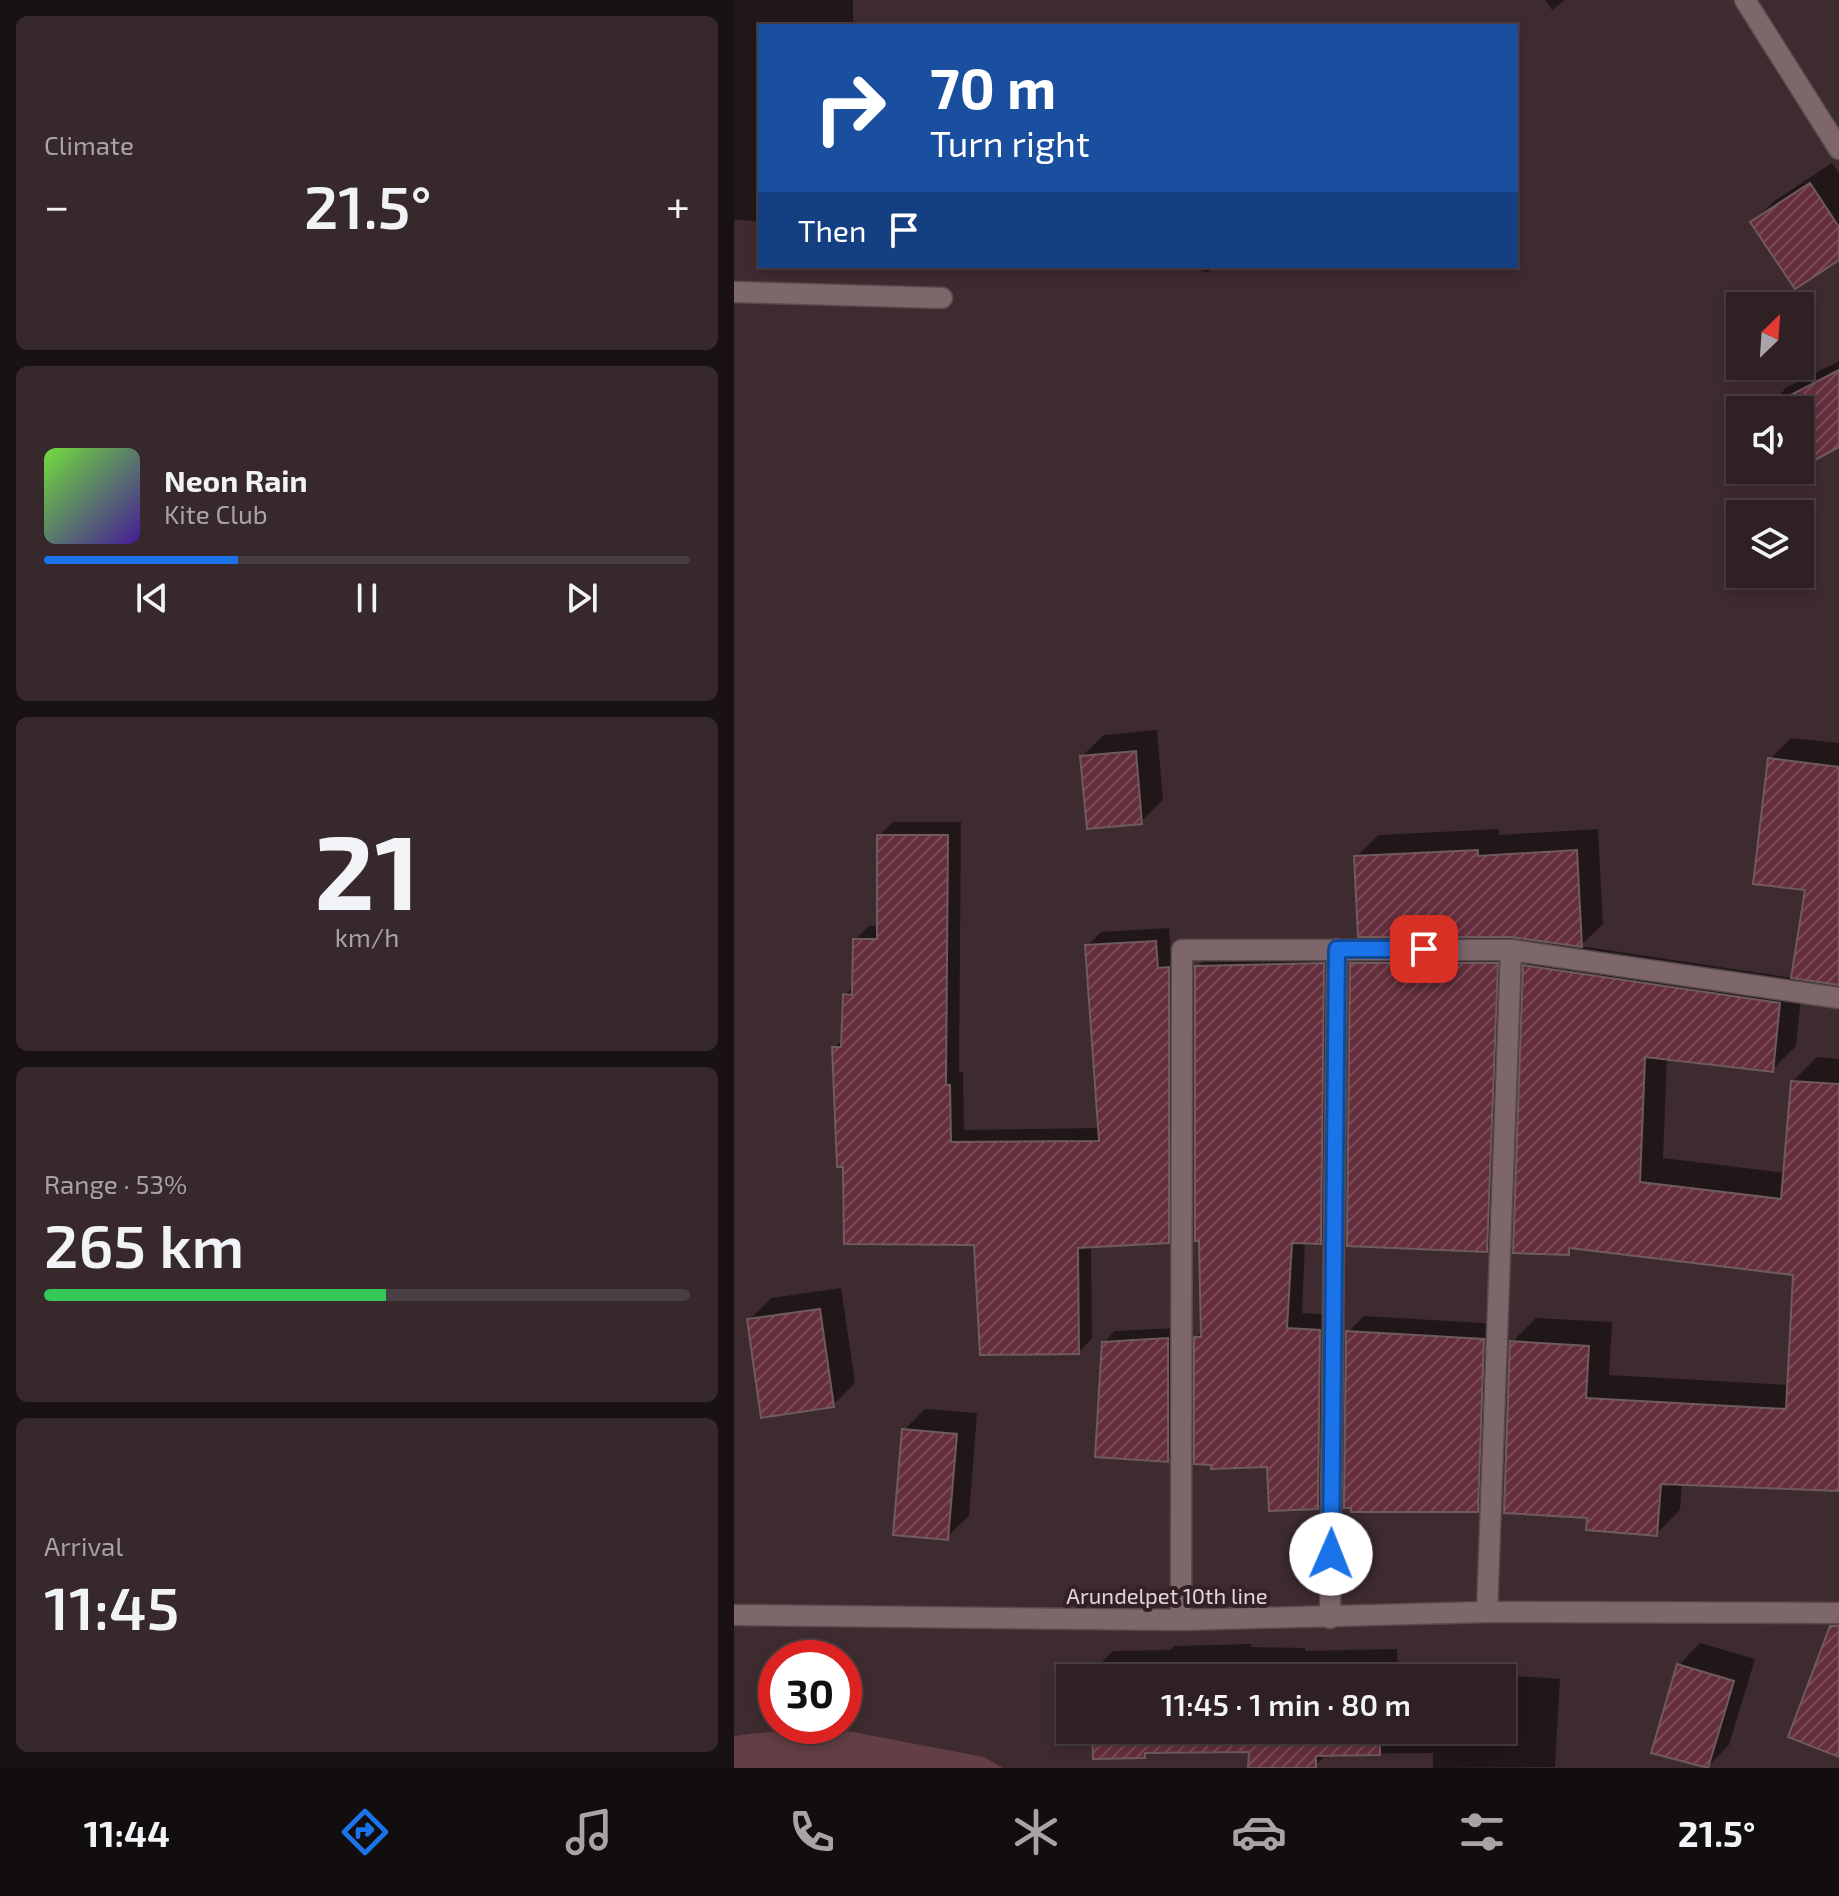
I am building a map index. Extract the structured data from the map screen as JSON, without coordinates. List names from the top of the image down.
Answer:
{
  "streets": {
    "street": ["Arundelpet 10th line"]
  },
  "north": "top right",
  "page": {
    "tile": [
      "Climate",
      ["21", "km/h"],
      ["Range · 53%", "265 km"],
      ["Arrival", "11:45"]
    ],
    "turn": ["70 m", "Turn right"],
    "heat": ["−", "21.5°", "+"],
    "then": "Then",
    "song": ["Neon Rain", "Kite Club"],
    "limit": "30",
    "trip": "11:45 · 1 min · 80 m",
    "tabs": ["11:44", "21.5°"]
  }
}
